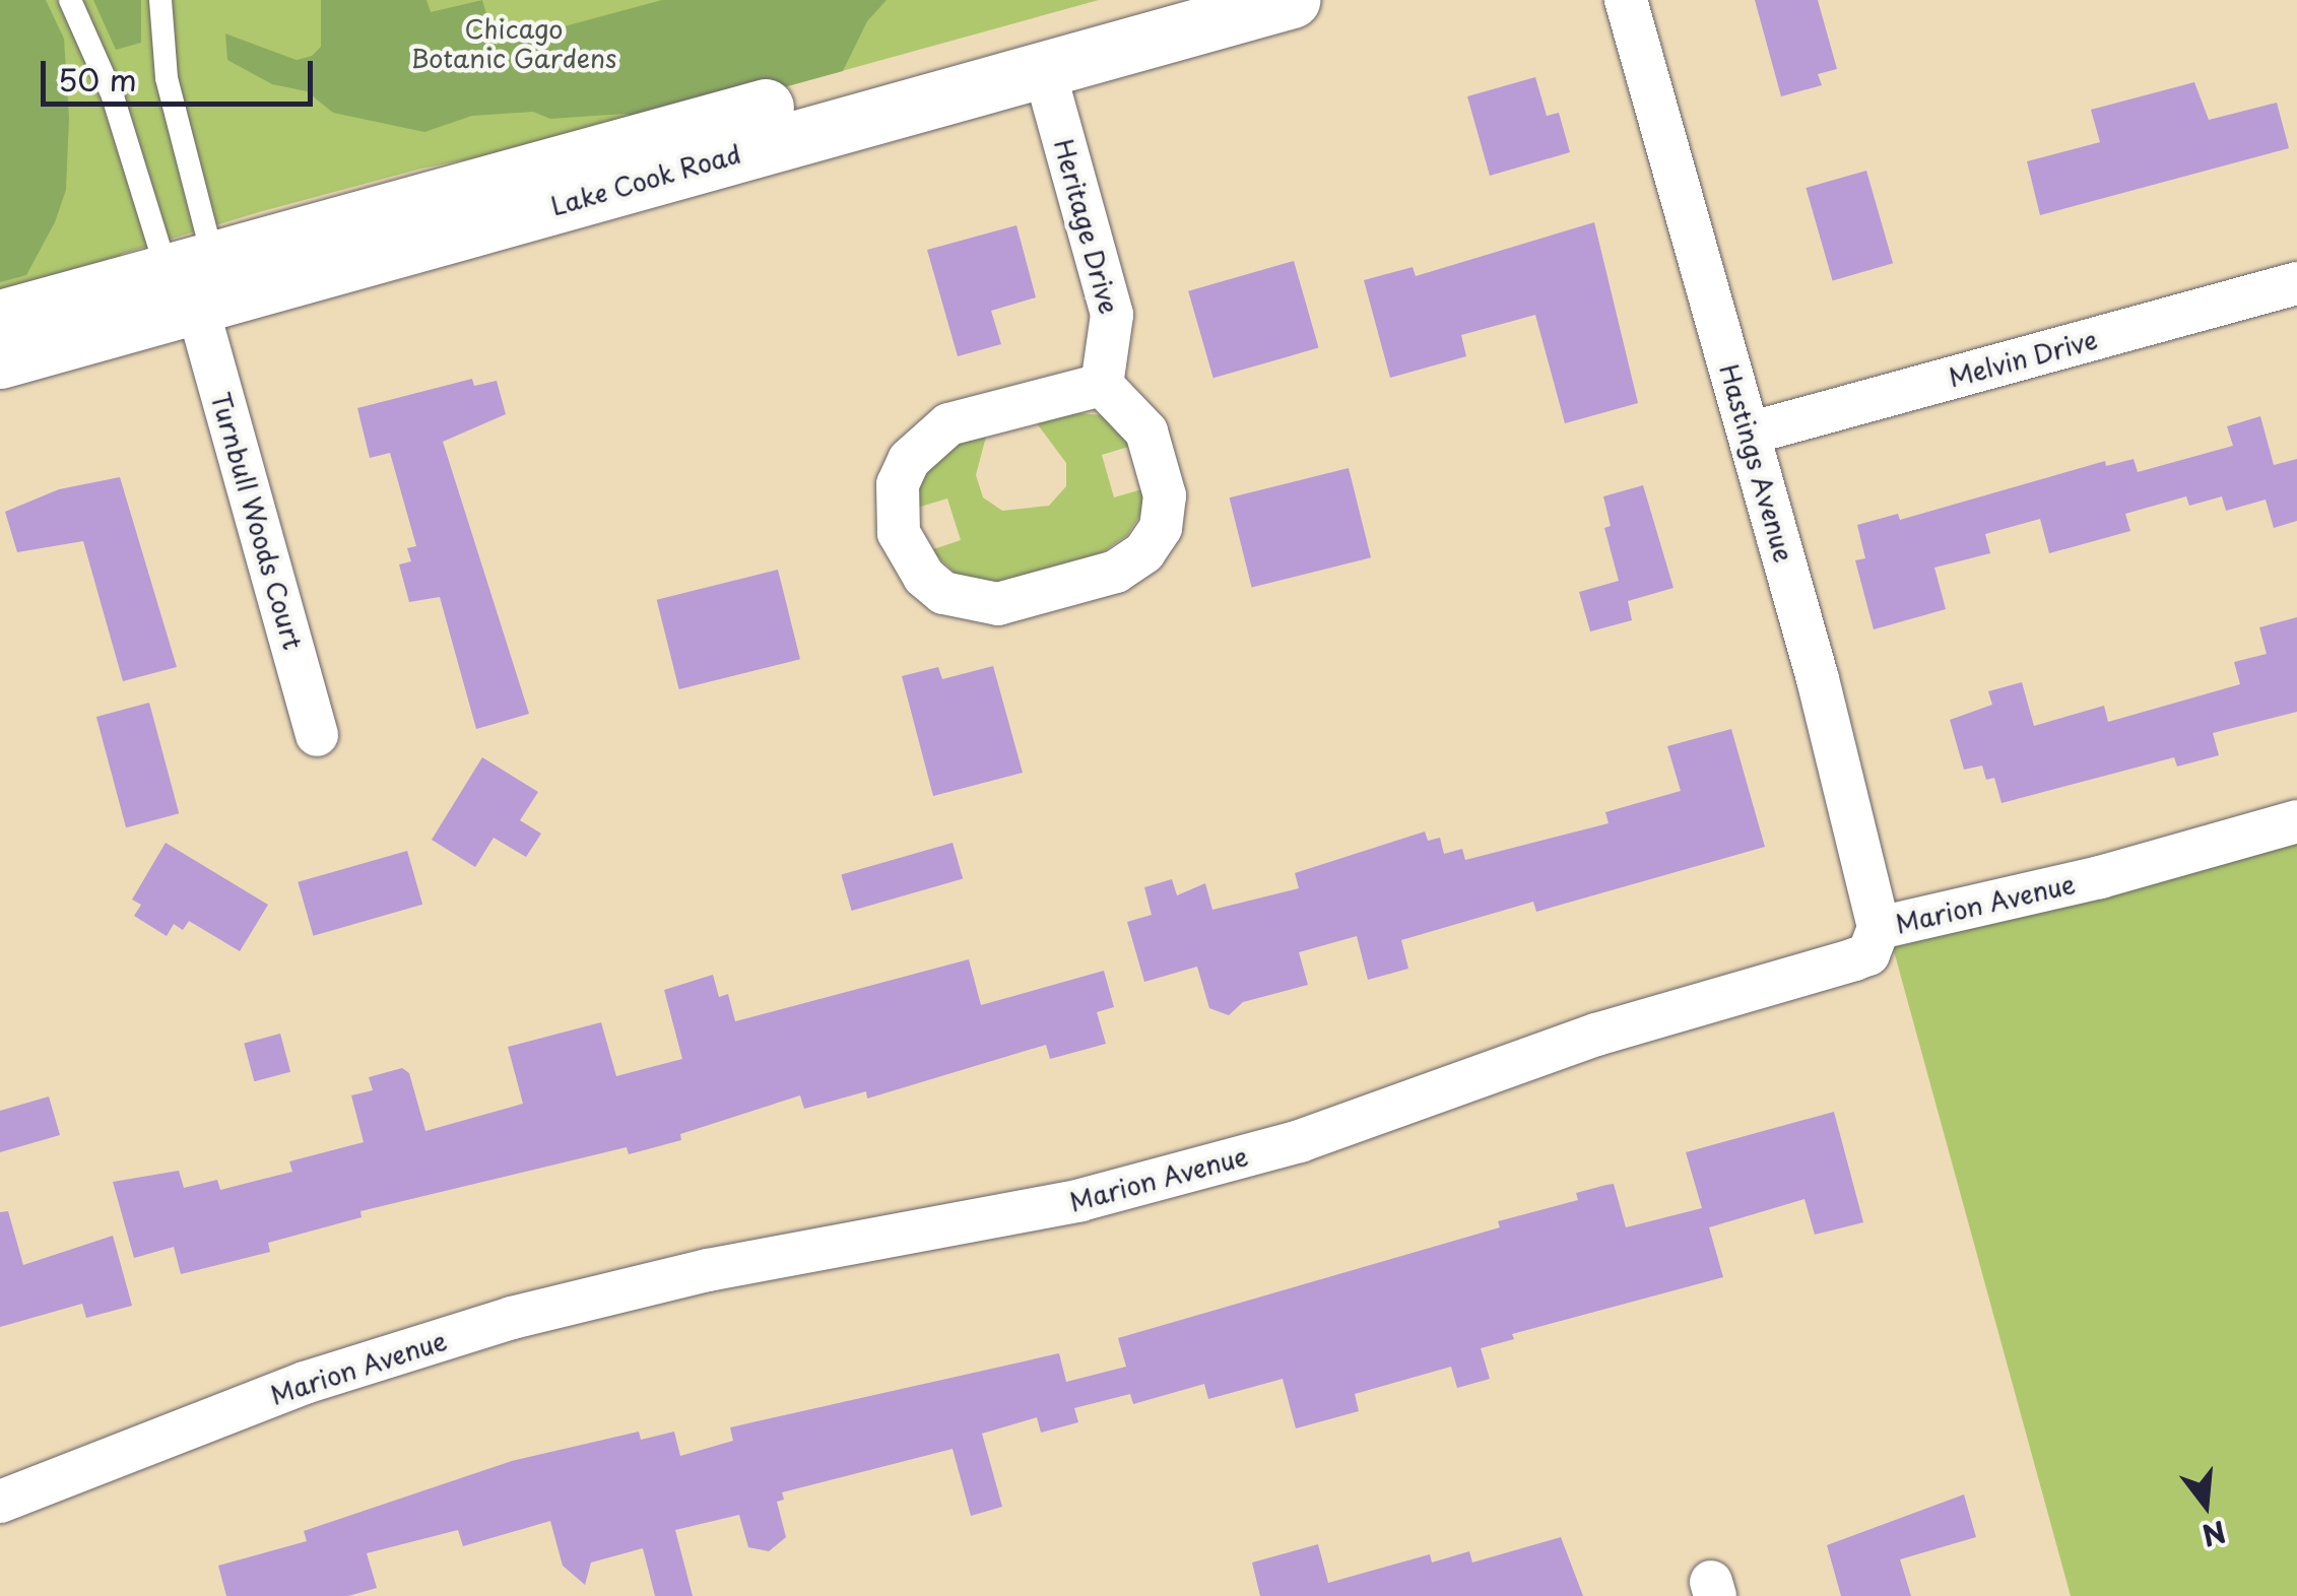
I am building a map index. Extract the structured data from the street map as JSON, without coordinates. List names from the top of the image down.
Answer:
{
  "streets": {
    "main road": ["Lake Cook Road"],
    "street": [
      "Heritage Drive",
      "Melvin Drive",
      "Hastings Avenue",
      "Turnbull Woods Court",
      "Marion Avenue"
    ]
  },
  "crossings": [
    ["Lake Cook Road", "Heritage Drive"],
    ["Lake Cook Road", "Turnbull Woods Court"],
    ["Melvin Drive", "Hastings Avenue"],
    ["Hastings Avenue", "Marion Avenue"]
  ],
  "parks": ["Chicago Botanic Gardens"],
  "scale_bar": "50 m",
  "north": "bottom"
}
